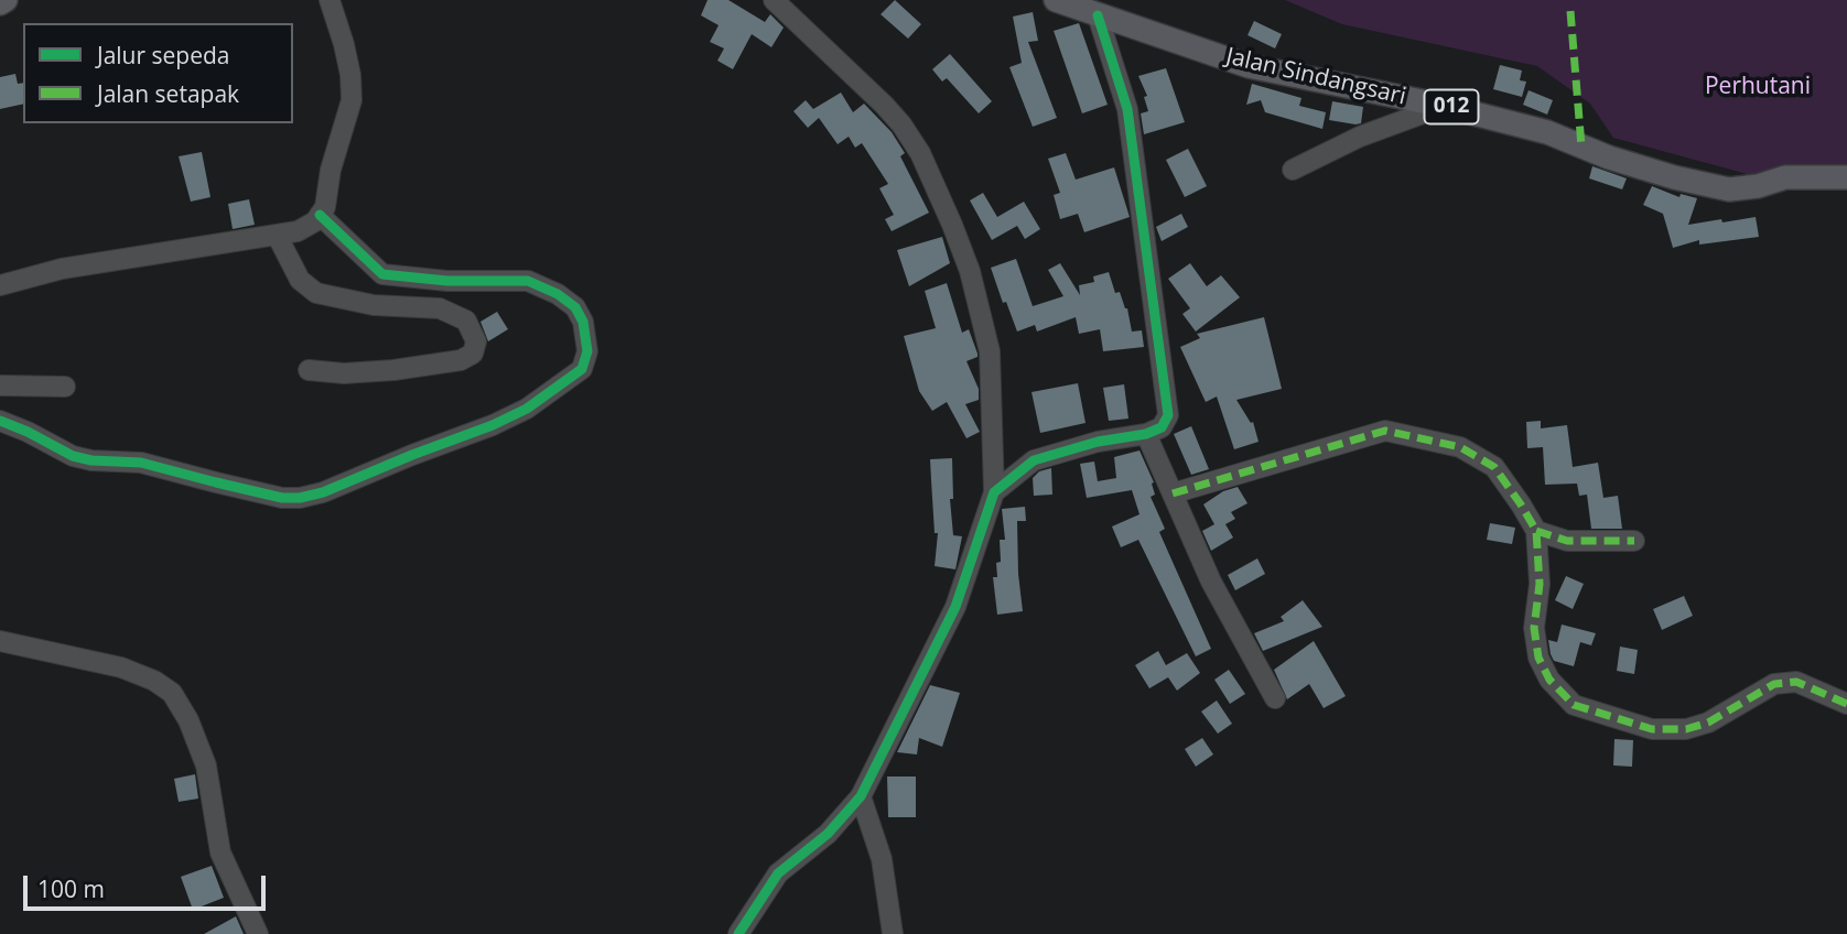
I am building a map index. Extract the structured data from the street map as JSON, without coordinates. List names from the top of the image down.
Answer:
{
  "streets": {
    "main road": ["Jalan Sindangsari", "012"]
  },
  "parks": ["Perhutani"],
  "legend": ["Jalur sepeda", "Jalan setapak"],
  "scale_bar": "100 m"
}
